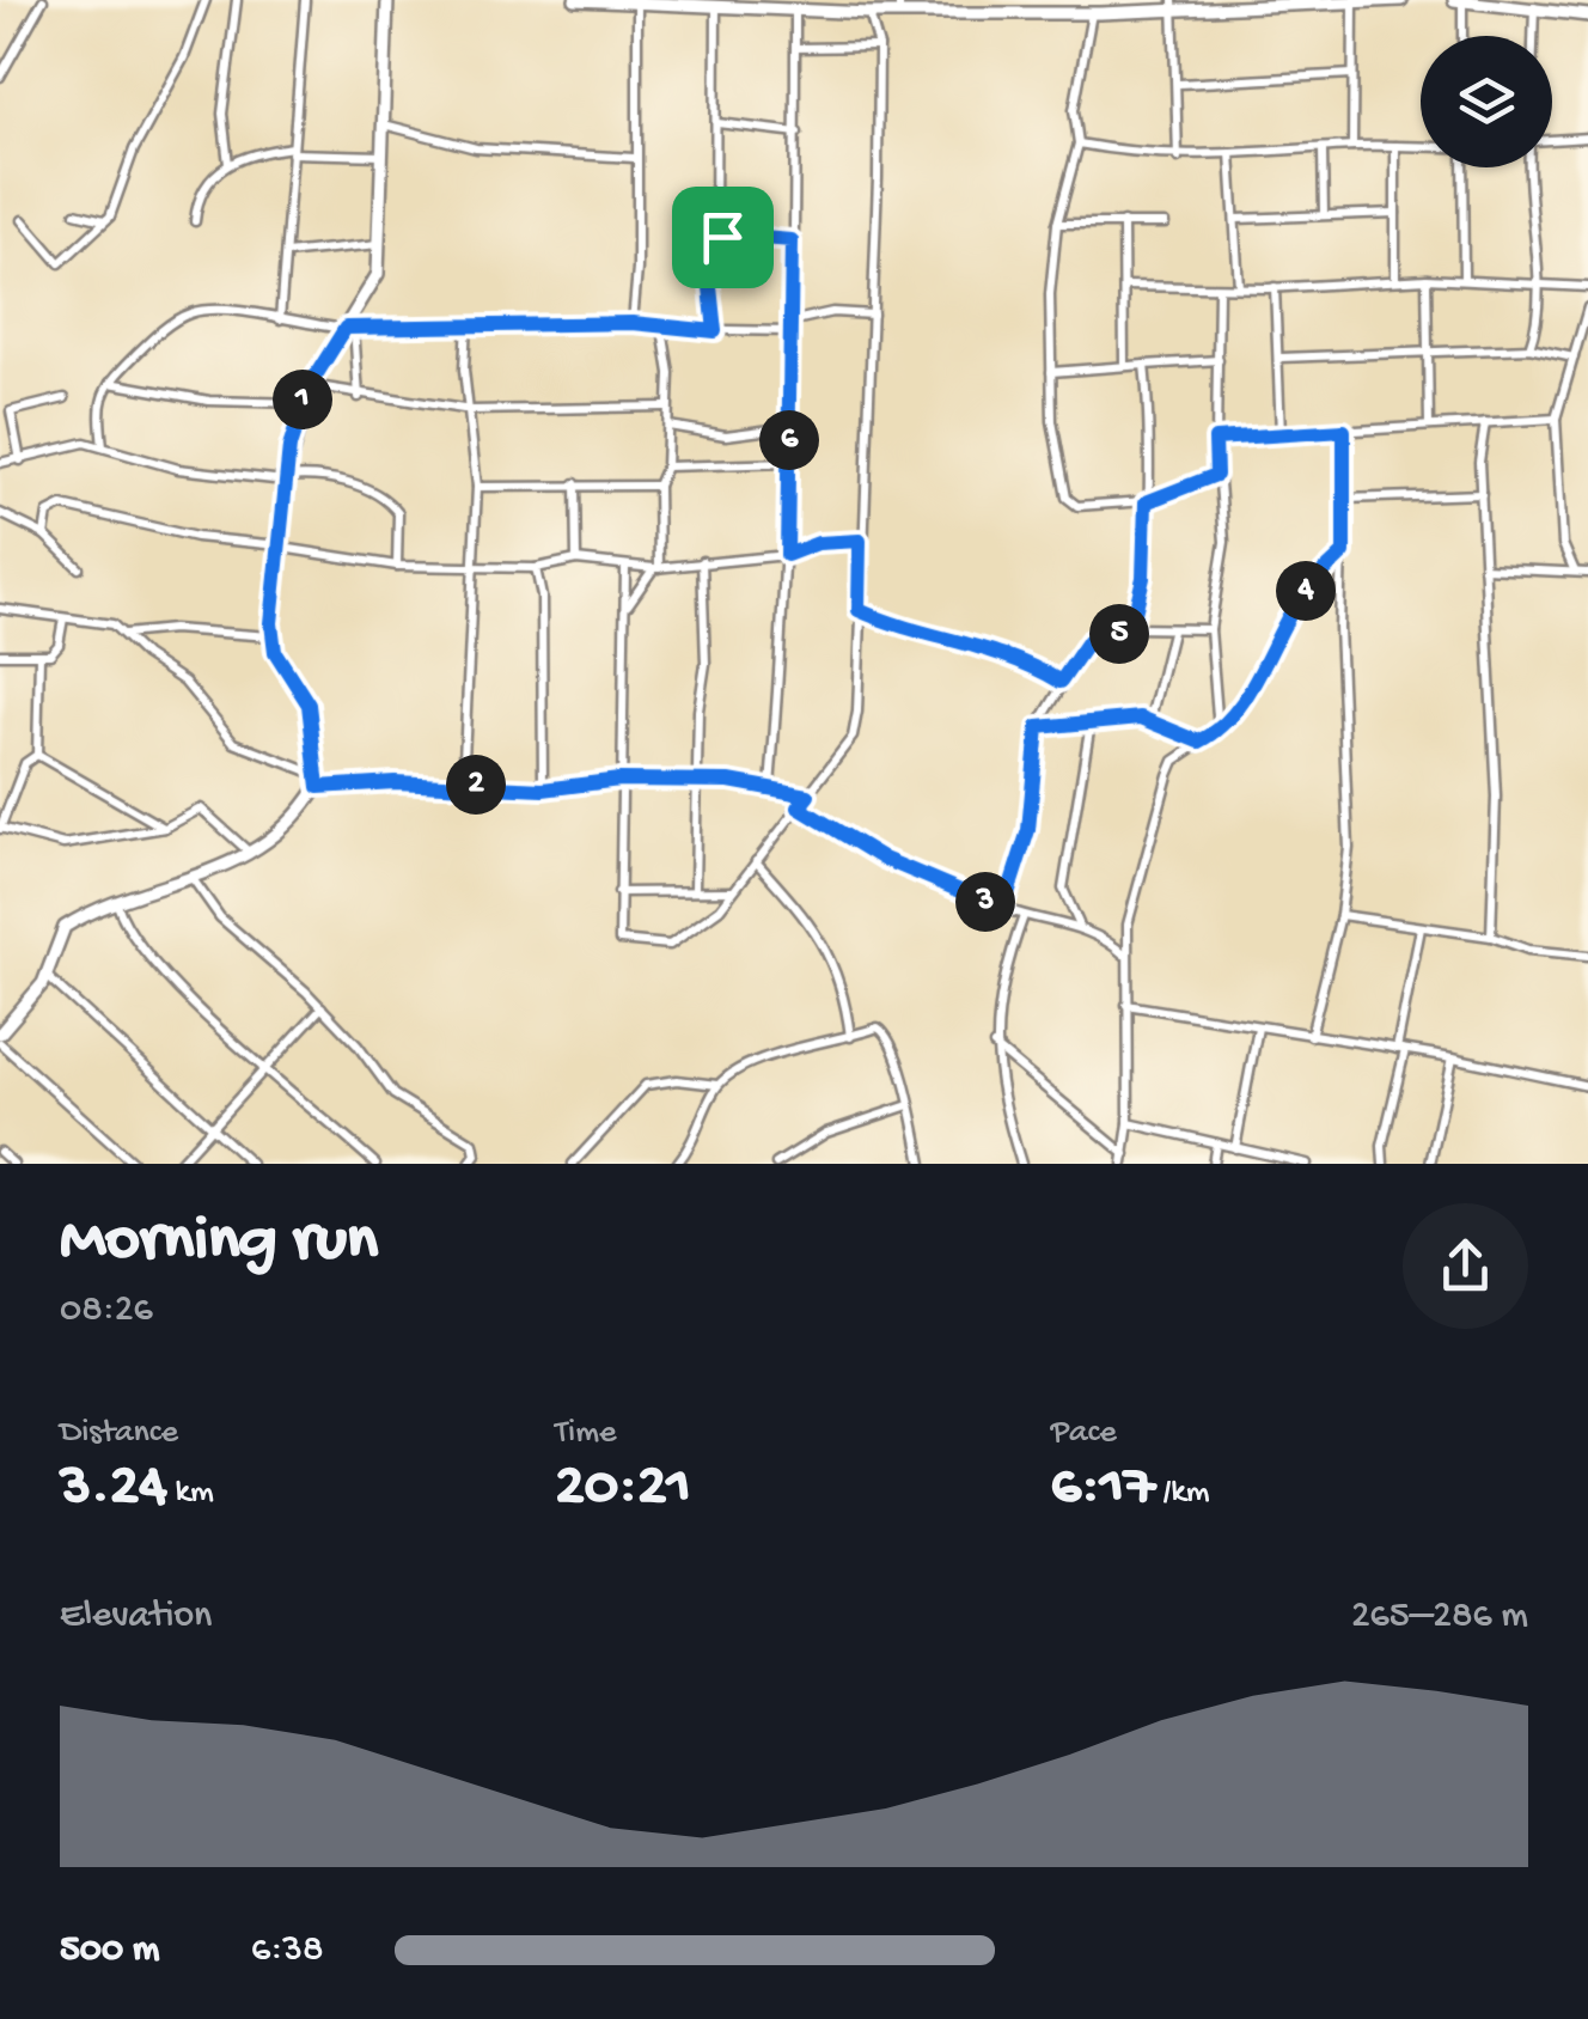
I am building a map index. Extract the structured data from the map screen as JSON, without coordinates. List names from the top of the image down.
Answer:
{
  "page": {
    "pins": [
      "1",
      "6",
      "4",
      "5",
      "2",
      "3"
    ],
    "heading": ["Morning run", "08:26"],
    "stats": [
      ["Distance", "3.24 km"],
      ["Time", "20:21"],
      ["Pace", "6:17 /km"]
    ],
    "chart": ["Elevation", "265–286 m"],
    "list": [
      {
        "name": "500 m",
        "note": "6:38"
      }
    ]
  }
}
